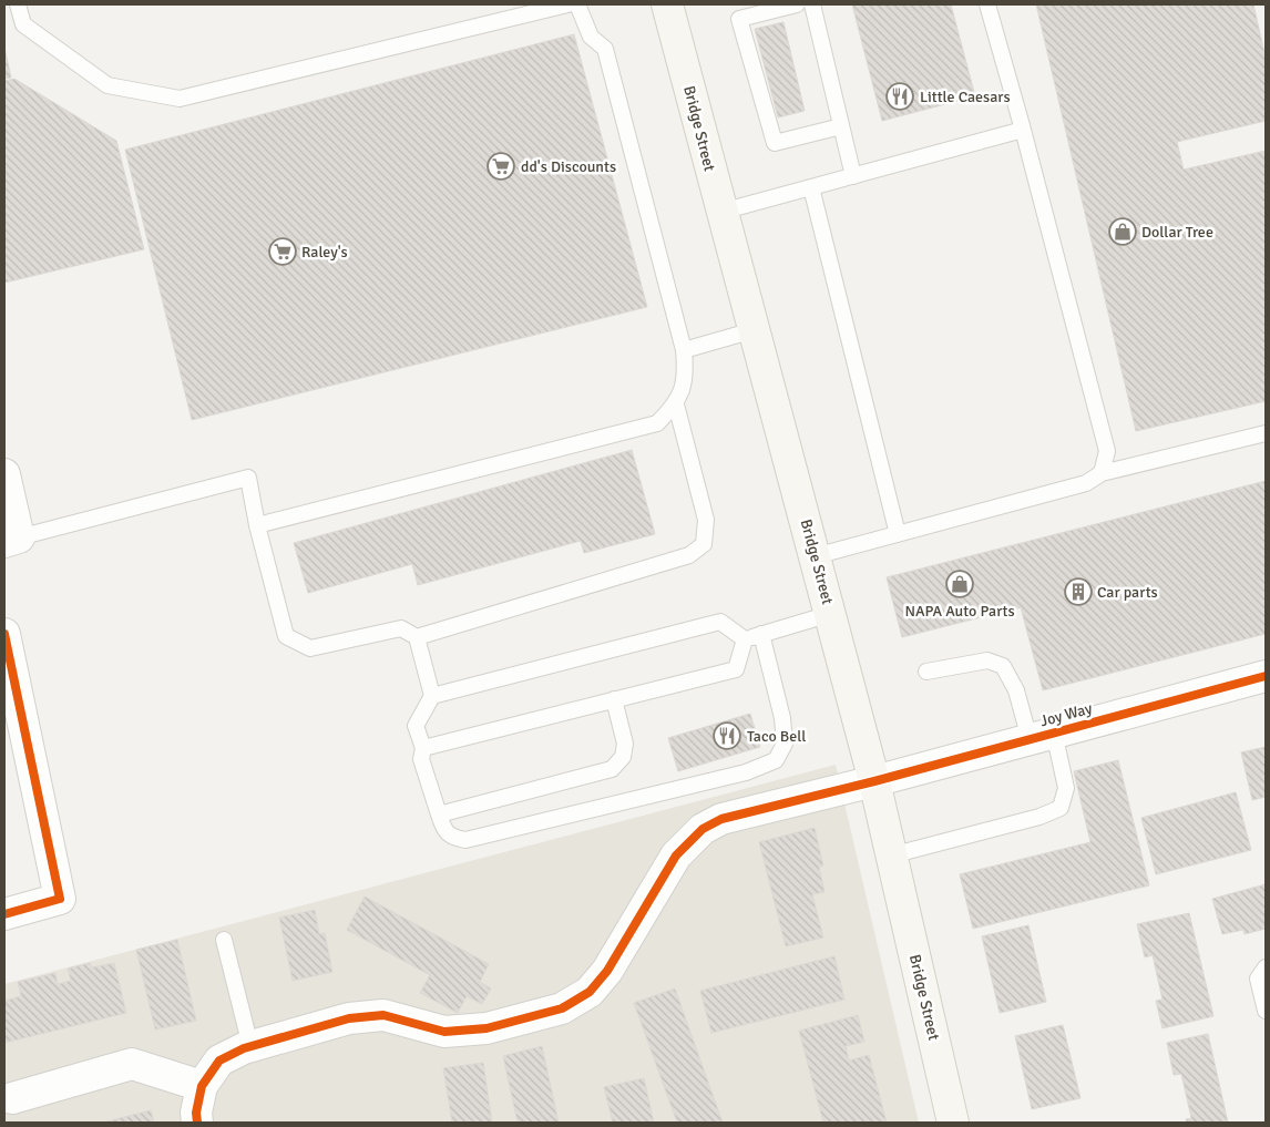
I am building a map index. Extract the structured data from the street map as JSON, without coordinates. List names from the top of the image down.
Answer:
{
  "streets": {
    "main road": ["Bridge Street"],
    "street": ["Joy Way"]
  },
  "crossings": [
    ["Bridge Street", "Joy Way"]
  ],
  "places": {
    "restaurant": ["Little Caesars", "Taco Bell"],
    "supermarket": ["dd's Discounts", "Raley's"],
    "shop": ["Dollar Tree", "NAPA Auto Parts"],
    "building": ["Car parts"]
  }
}
